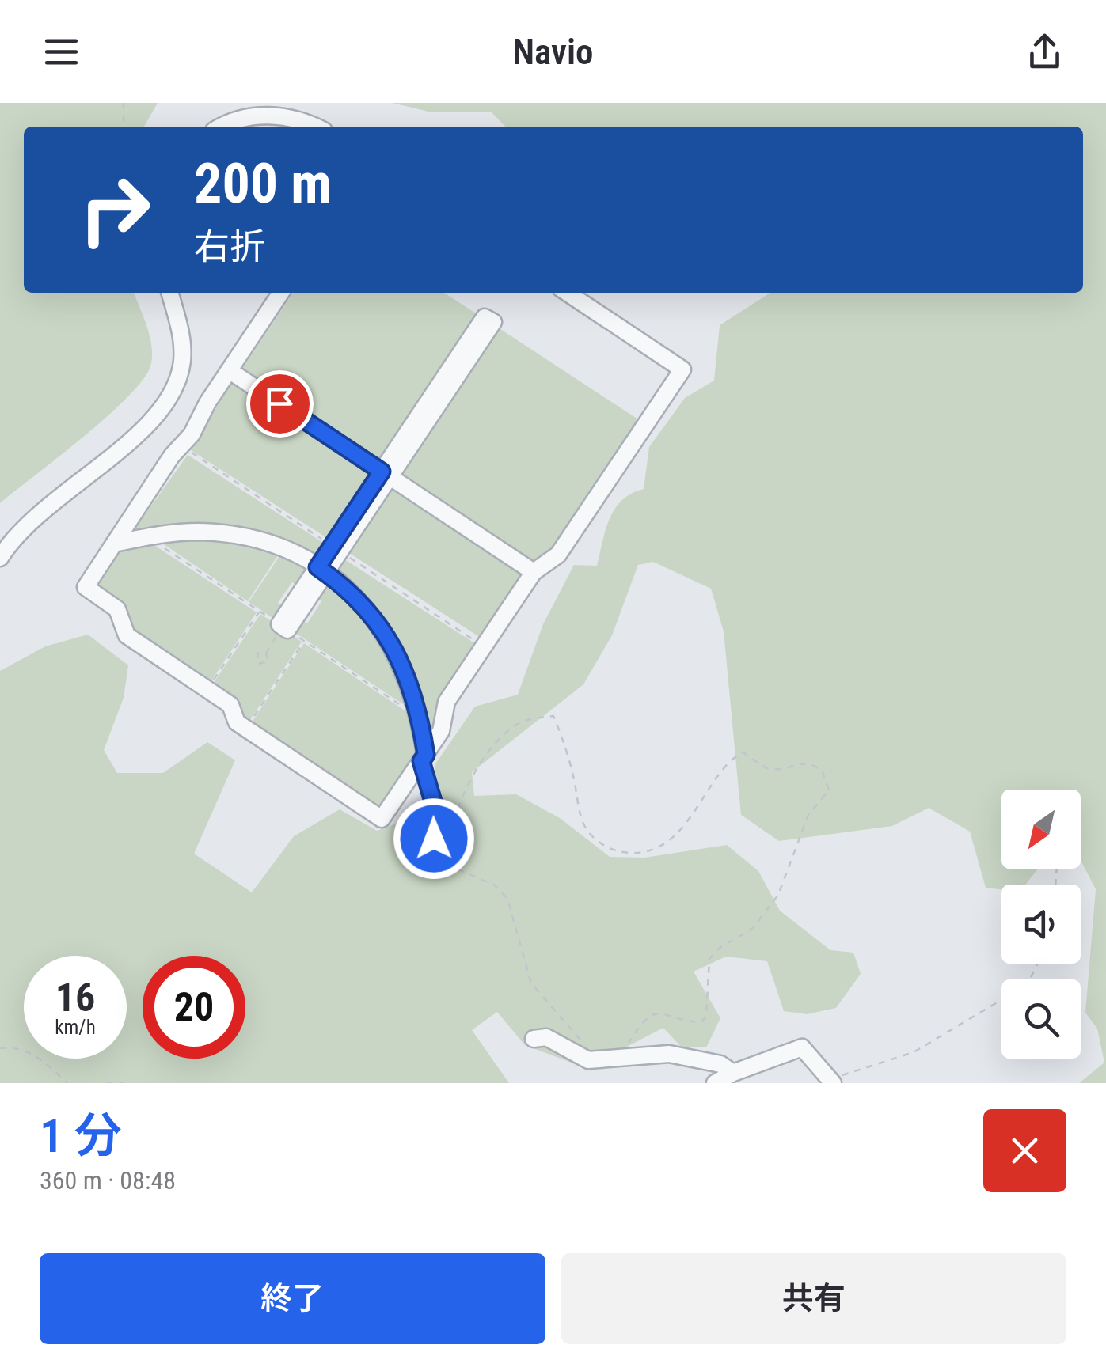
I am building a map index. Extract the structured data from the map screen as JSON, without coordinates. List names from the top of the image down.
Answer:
{
  "north": "bottom left",
  "page": {
    "header": "Navio",
    "turn": ["200 m", "右折"],
    "speed": "16 km/h",
    "limit": "20",
    "heading": ["1 分", "360 m · 08:48"],
    "buttons": ["終了", "共有"]
  }
}
